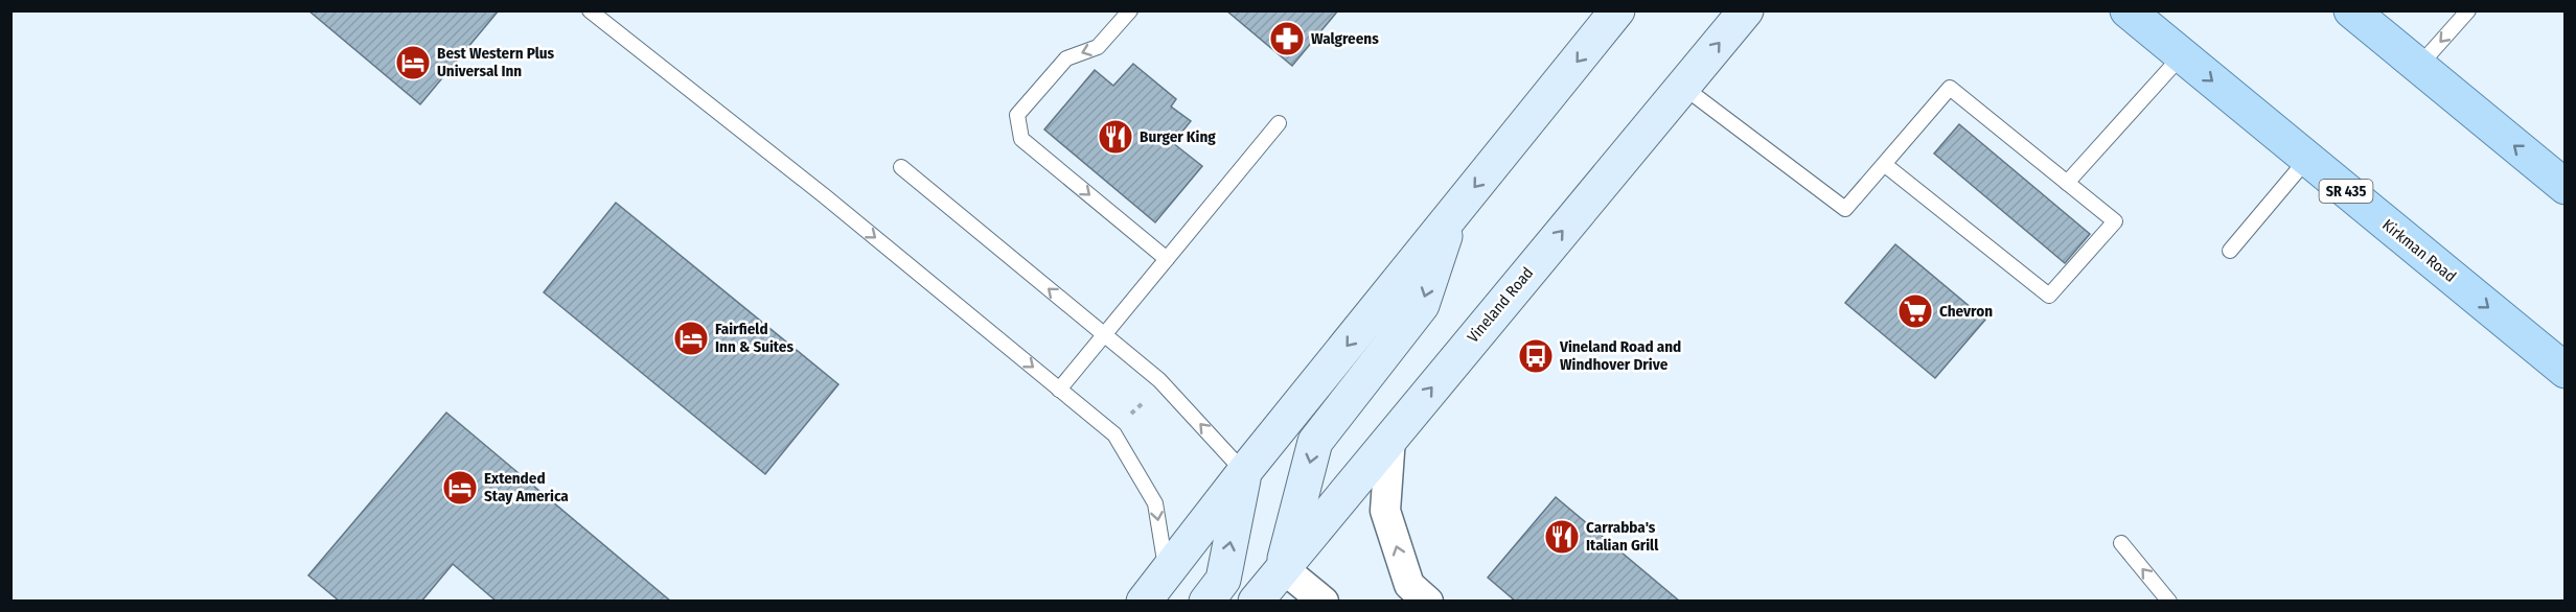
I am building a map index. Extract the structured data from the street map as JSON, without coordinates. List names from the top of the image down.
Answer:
{
  "streets": {
    "main road": ["SR 435", "Kirkman Road"],
    "street": ["Vineland Road"]
  },
  "places": {
    "pharmacy": ["Walgreens"],
    "hotel": ["Best Western Plus Universal Inn", "Fairfield Inn & Suites", "Extended Stay America"],
    "restaurant": ["Burger King", "Carrabba's Italian Grill"],
    "supermarket": ["Chevron"],
    "bus stop": ["Vineland Road and Windhover Drive"]
  }
}
